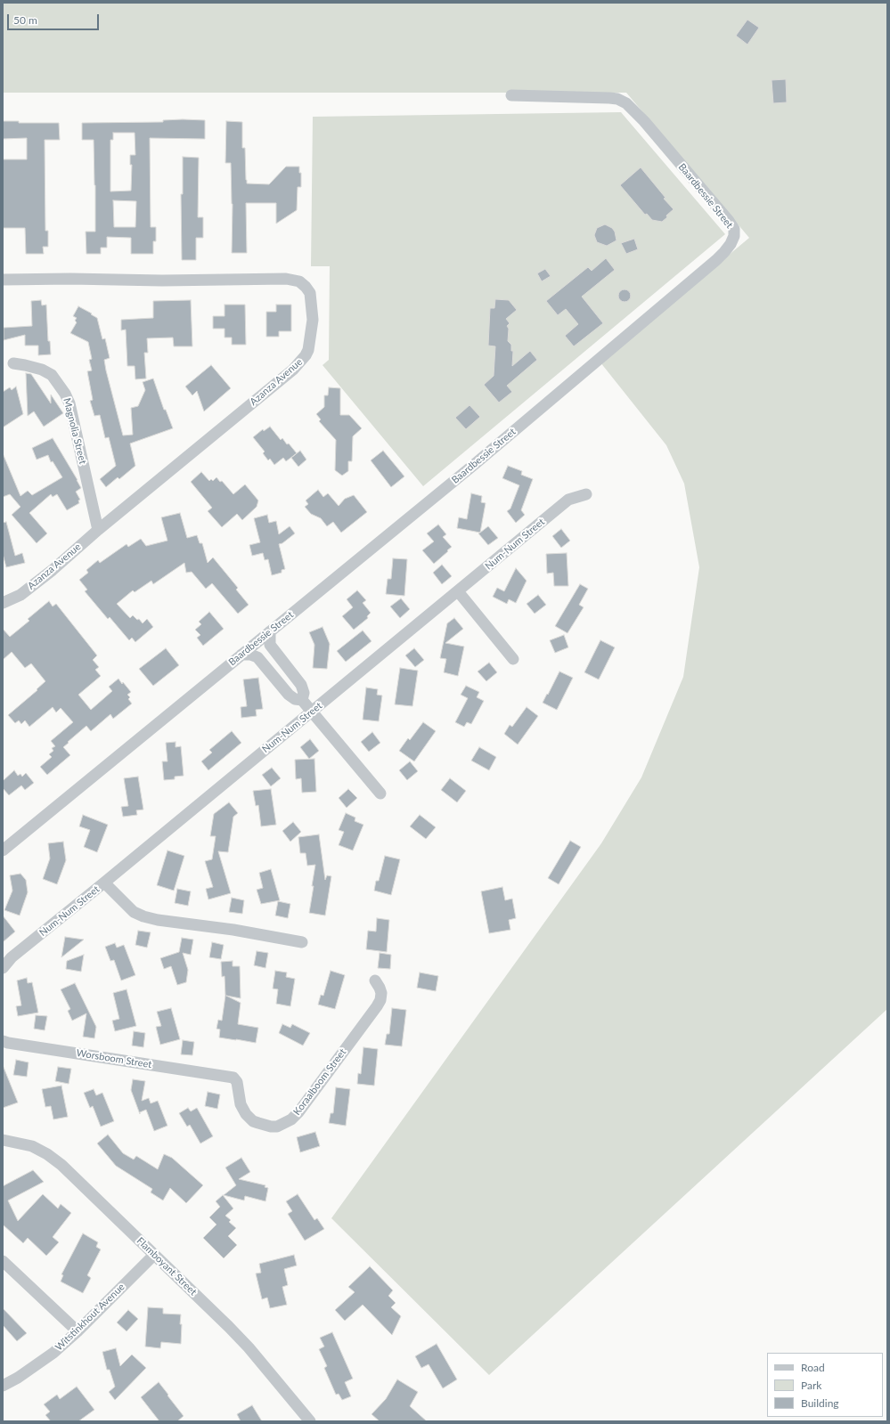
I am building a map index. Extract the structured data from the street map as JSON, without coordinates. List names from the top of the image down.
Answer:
{
  "streets": {
    "street": [
      "Baardbessie Street",
      "Azanza Avenue",
      "Magnolia Street",
      "Num-Num Street",
      "Worsboom Street",
      "Koraalboom Street",
      "Flamboyant Street",
      "Witstinkhout Avenue"
    ]
  },
  "crossings": [
    ["Azanza Avenue", "Magnolia Street"],
    ["Worsboom Street", "Koraalboom Street"],
    ["Flamboyant Street", "Witstinkhout Avenue"]
  ],
  "legend": ["Road", "Park", "Building"],
  "scale_bar": "50 m"
}
